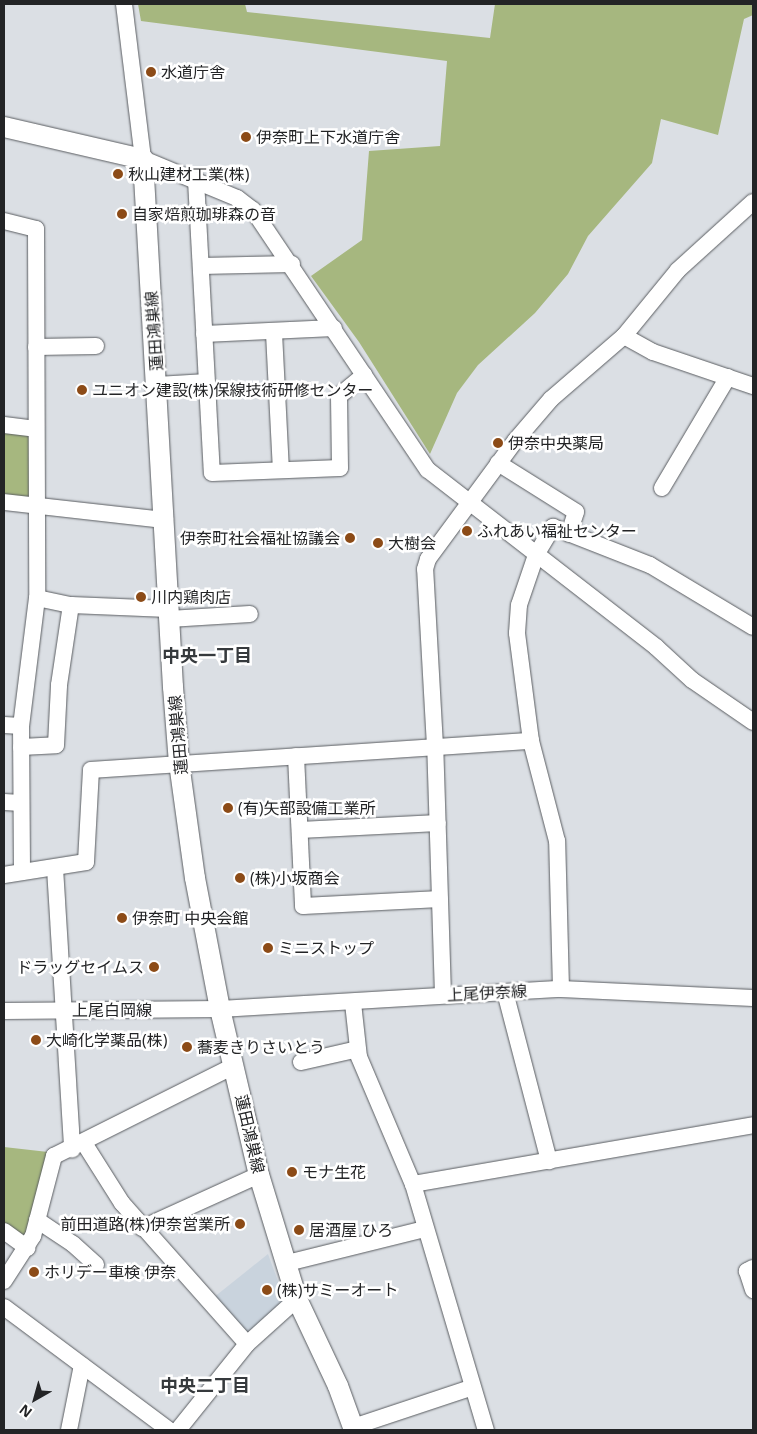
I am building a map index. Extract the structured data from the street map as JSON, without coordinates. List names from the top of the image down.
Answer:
{
  "streets": {
    "main road": ["蓮田鴻巣線"],
    "street": ["上尾伊奈線", "上尾白岡線"]
  },
  "crossings": [
    ["蓮田鴻巣線", "上尾伊奈線"],
    ["蓮田鴻巣線", "上尾白岡線"],
    ["上尾伊奈線", "上尾白岡線"]
  ],
  "districts": ["中央一丁目", "中央二丁目"],
  "places": [
    "水道庁舎",
    "伊奈町上下水道庁舎",
    "秋山建材工業(株)",
    "自家焙煎珈琲森の音",
    "ユニオン建設(株)保線技術研修センター",
    "伊奈中央薬局",
    "ふれあい福祉センター",
    "伊奈町社会福祉協議会",
    "大樹会",
    "川内鶏肉店",
    "(有)矢部設備工業所",
    "(株)小坂商会",
    "伊奈町 中央会館",
    "ミニストップ",
    "ドラッグセイムス",
    "大崎化学薬品(株)",
    "蕎麦きりさいとう",
    "モナ生花",
    "前田道路(株)伊奈営業所",
    "居酒屋 ひろ",
    "ホリデー車検 伊奈",
    "(株)サミーオート"
  ],
  "north": "bottom left"
}
